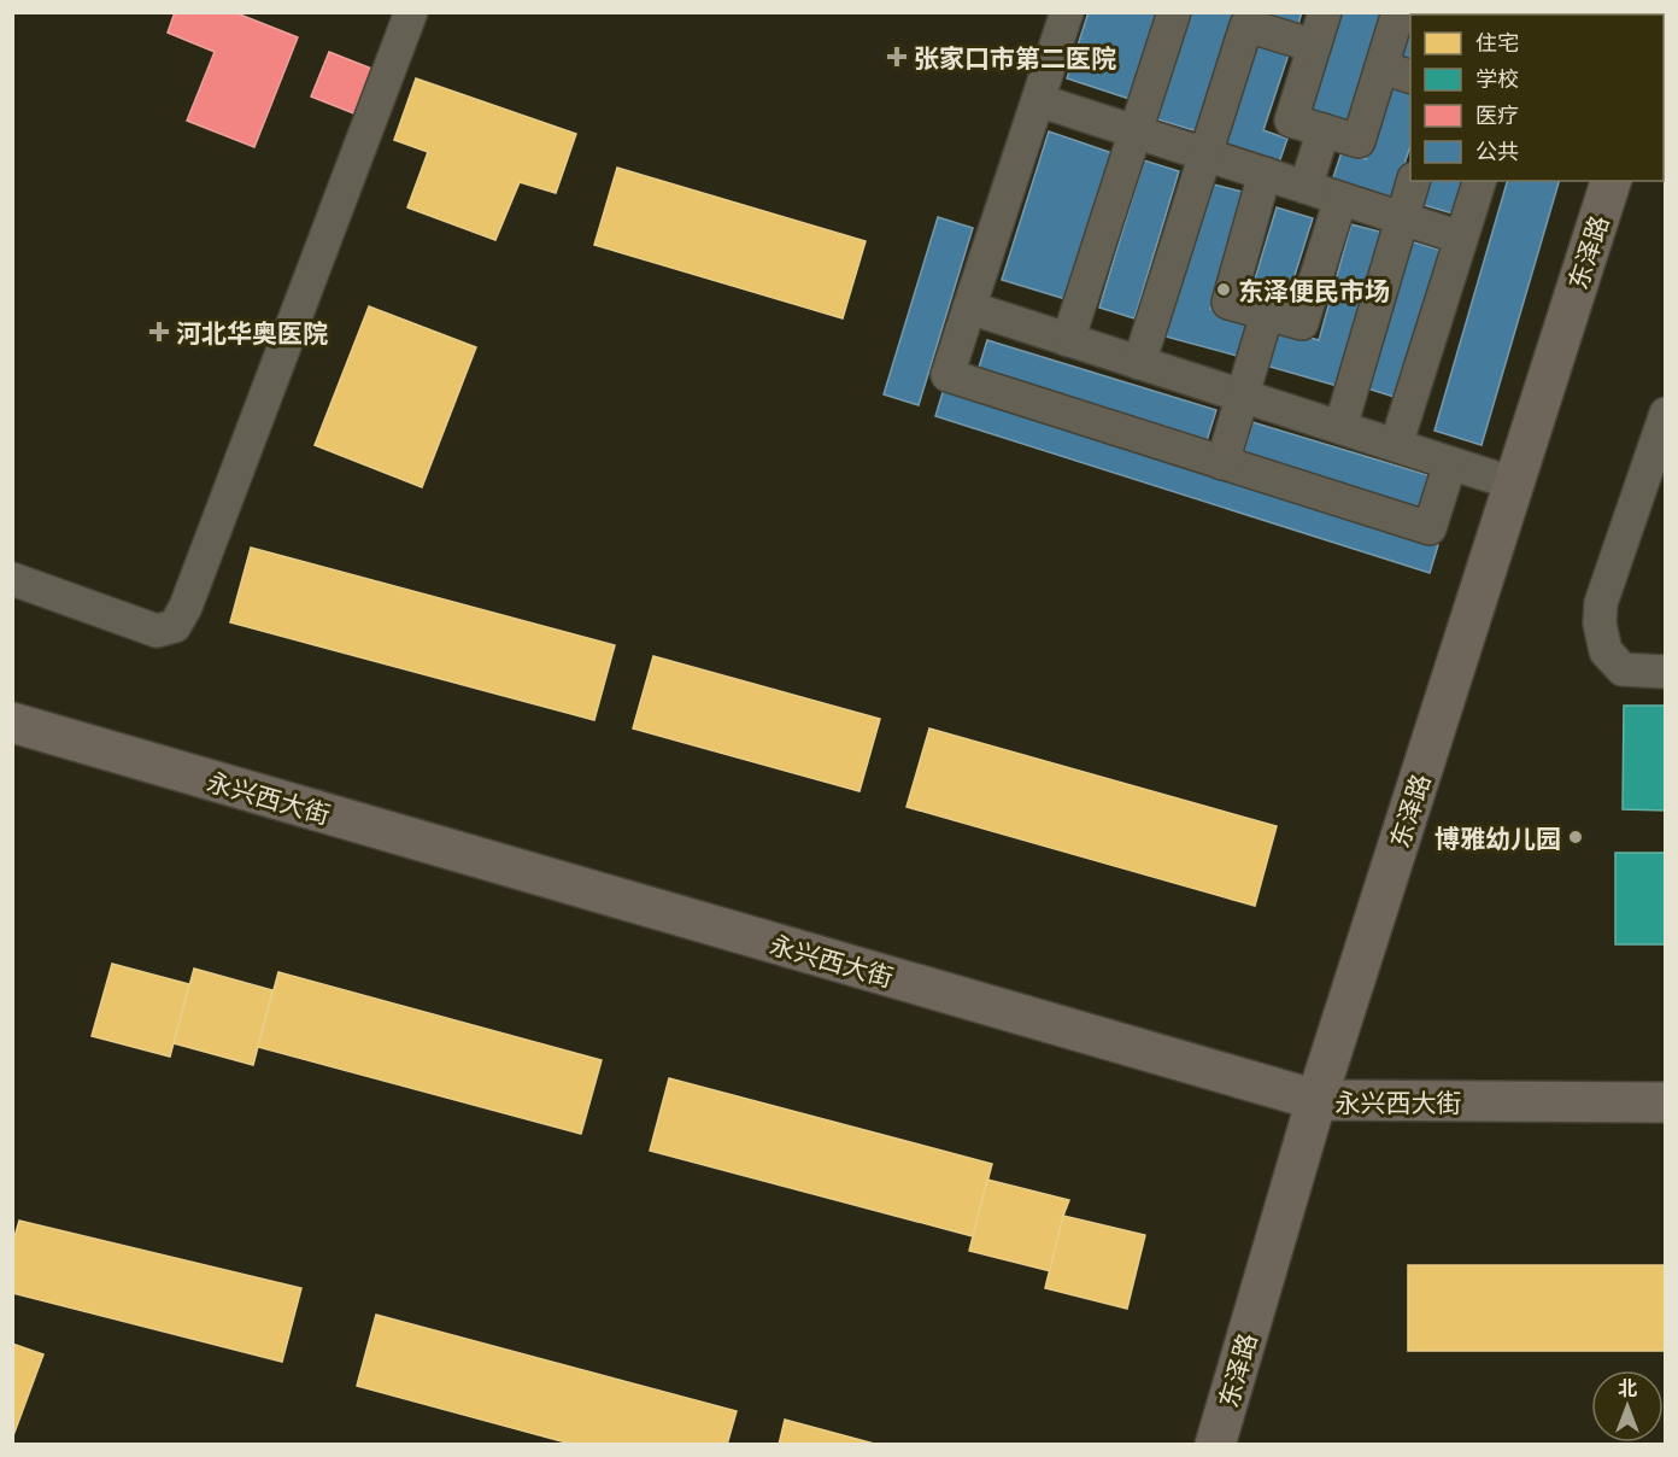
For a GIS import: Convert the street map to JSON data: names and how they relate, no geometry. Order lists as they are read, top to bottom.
{
  "streets": {
    "main road": ["东泽路", "永兴西大街"]
  },
  "crossings": [
    ["东泽路", "永兴西大街"]
  ],
  "places": {
    "health": ["张家口市第二医院", "河北华奥医院"],
    "other": ["东泽便民市场", "博雅幼儿园"]
  },
  "legend": [
    "住宅",
    "学校",
    "医疗",
    "公共"
  ],
  "north": "top"
}
